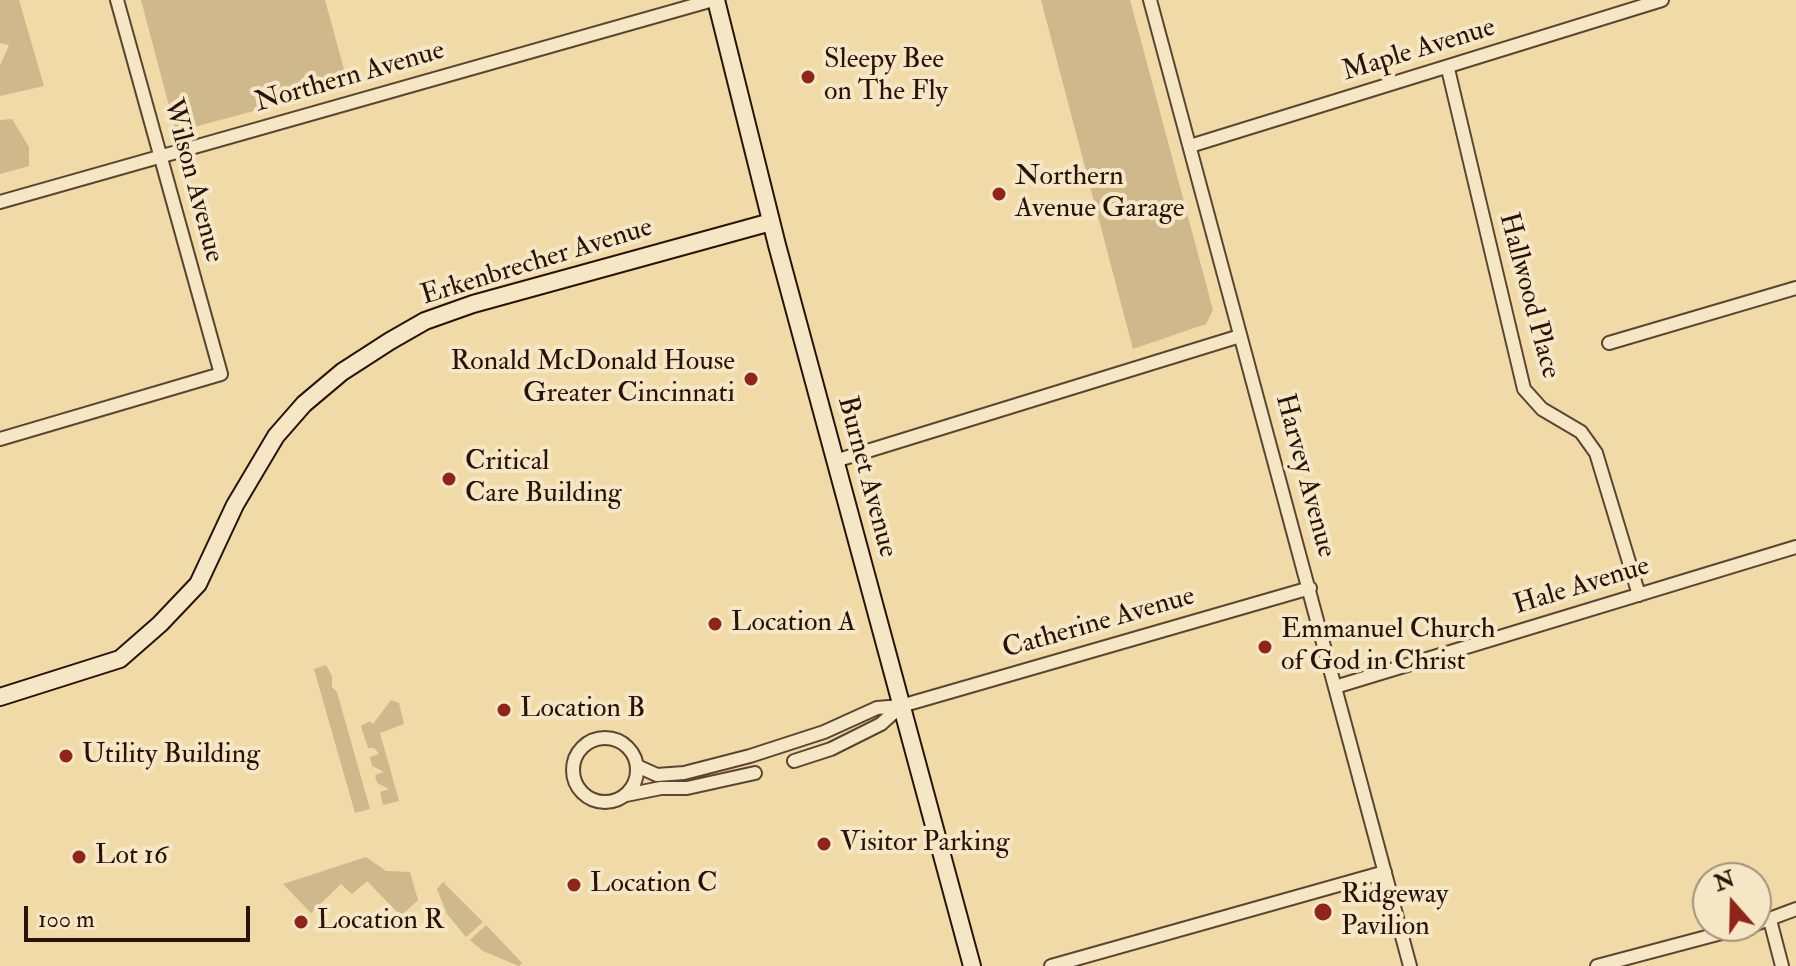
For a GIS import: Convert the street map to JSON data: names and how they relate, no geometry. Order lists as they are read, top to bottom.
{
  "streets": {
    "street": [
      "Maple Avenue",
      "Northern Avenue",
      "Wilson Avenue",
      "Erkenbrecher Avenue",
      "Hallwood Place",
      "Harvey Avenue",
      "Burnet Avenue",
      "Hale Avenue",
      "Catherine Avenue"
    ]
  },
  "crossings": [
    ["Maple Avenue", "Hallwood Place"],
    ["Maple Avenue", "Harvey Avenue"],
    ["Northern Avenue", "Wilson Avenue"],
    ["Northern Avenue", "Burnet Avenue"],
    ["Erkenbrecher Avenue", "Burnet Avenue"],
    ["Hallwood Place", "Hale Avenue"],
    ["Harvey Avenue", "Hale Avenue"],
    ["Harvey Avenue", "Catherine Avenue"],
    ["Burnet Avenue", "Catherine Avenue"]
  ],
  "places": [
    "Sleepy Bee on The Fly",
    "Northern Avenue Garage",
    "Ronald McDonald House Greater Cincinnati",
    "Critical Care Building",
    "Location A",
    "Emmanuel Church of God in Christ",
    "Location B",
    "Utility Building",
    "Visitor Parking",
    "Lot 16",
    "Location C",
    "Ridgeway Pavilion",
    "Location R"
  ],
  "scale_bar": "100 m",
  "north": "top"
}
